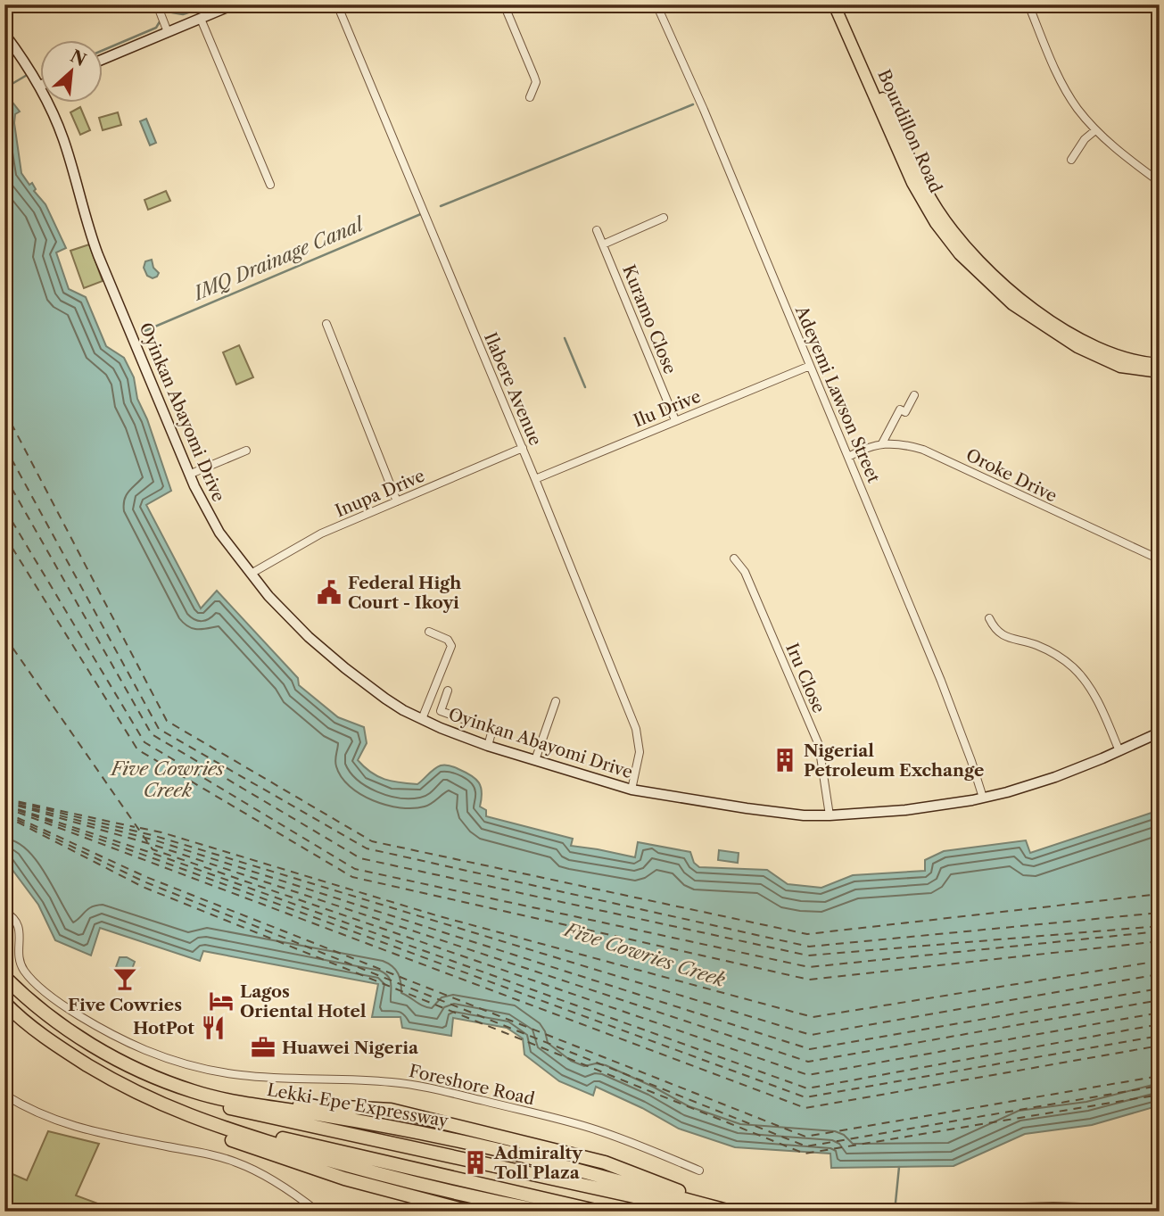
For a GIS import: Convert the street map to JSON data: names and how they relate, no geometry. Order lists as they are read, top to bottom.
{
  "streets": {
    "highway": ["Lekki-Epe Expressway"],
    "main road": ["Bourdillon Road"],
    "street": [
      "Kuramo Close",
      "Ilabere Avenue",
      "Adeyemi Lawson Street",
      "Ilu Drive",
      "Oyinkan Abayomi Drive",
      "Oroke Drive",
      "Inupa Drive",
      "Iru Close",
      "Foreshore Road"
    ]
  },
  "crossings": [
    ["Kuramo Close", "Ilu Drive"],
    ["Ilabere Avenue", "Ilu Drive"],
    ["Ilabere Avenue", "Oyinkan Abayomi Drive"],
    ["Ilabere Avenue", "Inupa Drive"],
    ["Adeyemi Lawson Street", "Ilu Drive"],
    ["Adeyemi Lawson Street", "Oyinkan Abayomi Drive"],
    ["Adeyemi Lawson Street", "Oroke Drive"],
    ["Oyinkan Abayomi Drive", "Inupa Drive"],
    ["Oyinkan Abayomi Drive", "Iru Close"]
  ],
  "water": ["IMQ Drainage Canal", "Five Cowries Creek"],
  "places": {
    "public building": ["Federal High Court - Ikoyi"],
    "building": ["Nigerial Petroleum Exchange", "Admiralty Toll Plaza"],
    "bar": ["Five Cowries"],
    "hotel": ["Lagos Oriental Hotel"],
    "restaurant": ["HotPot"],
    "office": ["Huawei Nigeria"]
  },
  "north": "top right"
}
